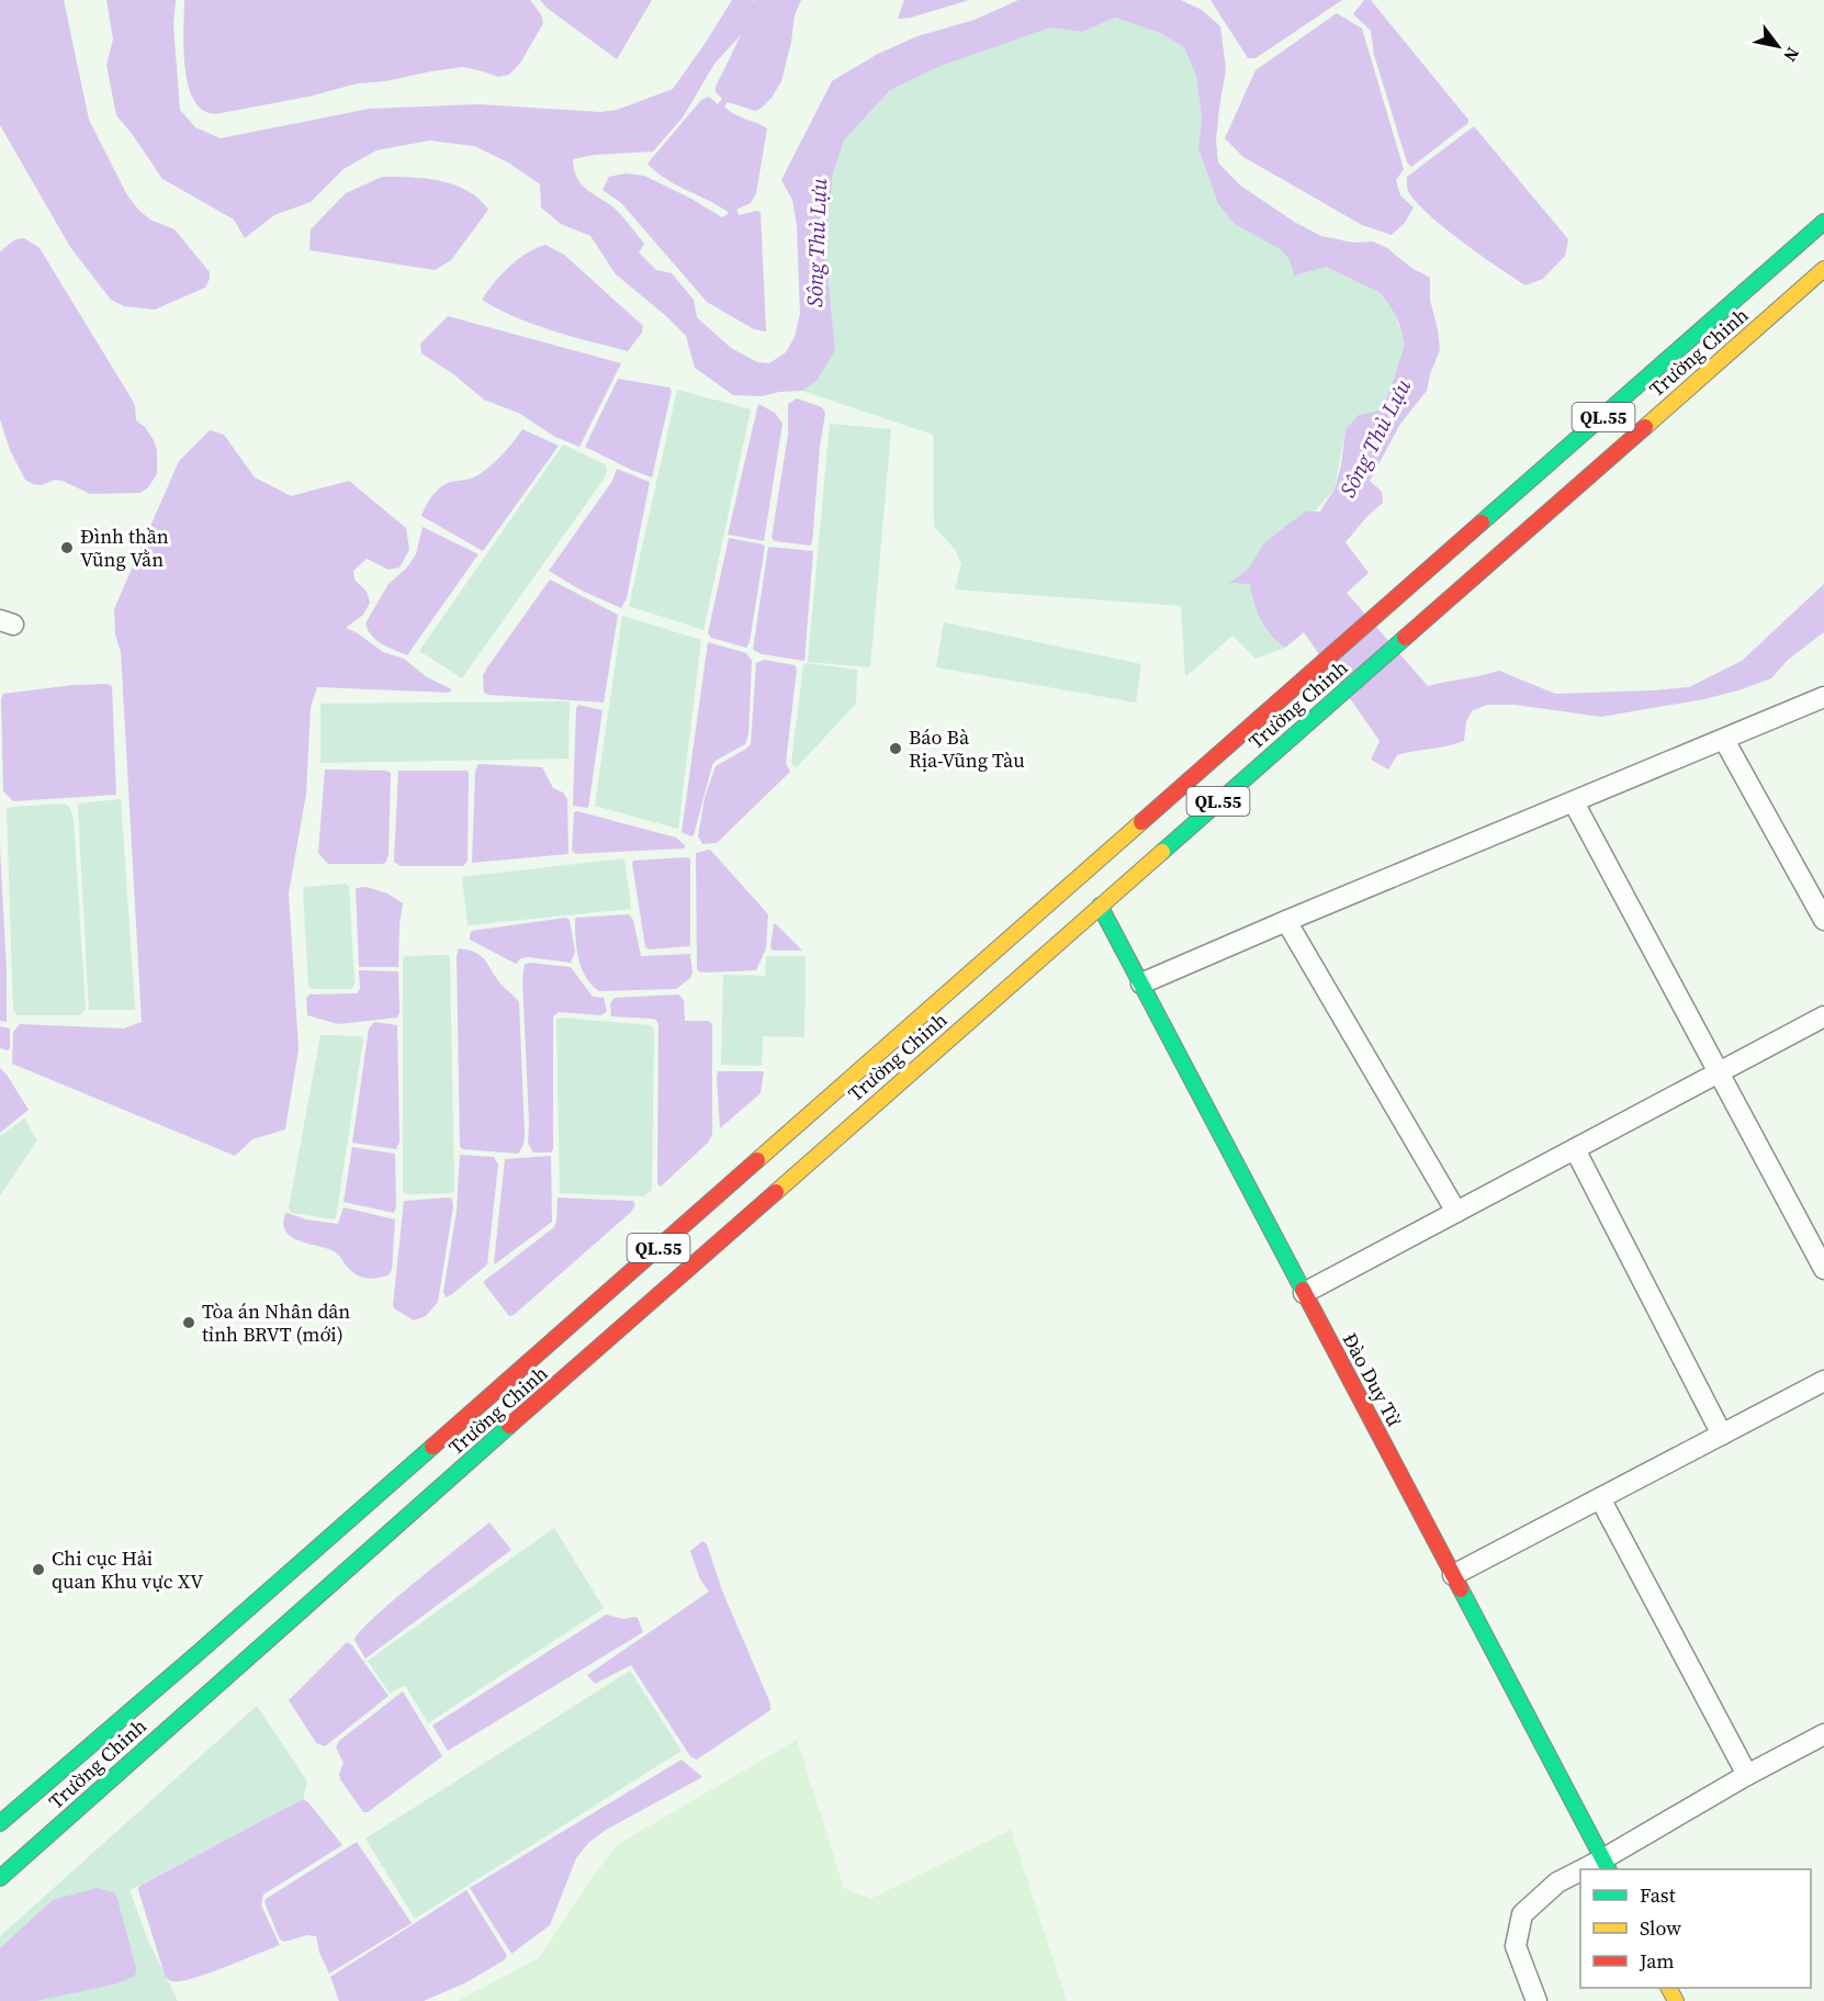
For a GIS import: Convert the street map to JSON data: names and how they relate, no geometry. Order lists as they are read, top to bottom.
{
  "streets": {
    "main road": ["Trường Chinh", "QL.55", "Đào Duy Từ"]
  },
  "crossings": [
    ["Trường Chinh", "Đào Duy Từ"]
  ],
  "water": ["Sông Thủ Lựu"],
  "places": [
    "Đình thần Vũng Vằn",
    "Báo Bà Rịa-Vũng Tàu",
    "Tòa án Nhân dân tỉnh BRVT (mới)",
    "Chi cục Hải quan Khu vực XV"
  ],
  "legend": ["Fast", "Slow", "Jam"],
  "north": "bottom right"
}
